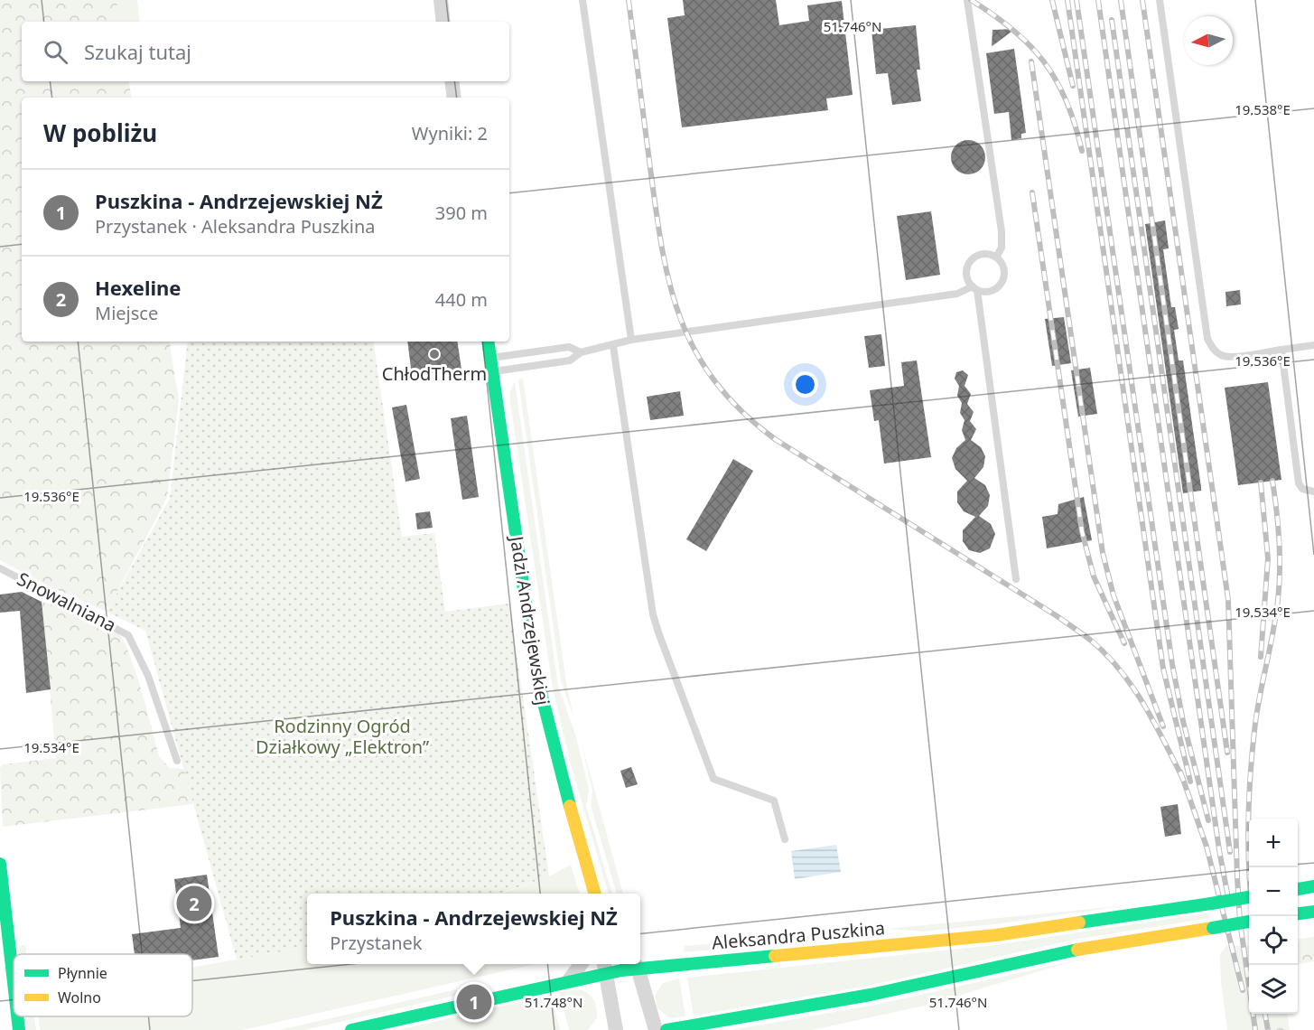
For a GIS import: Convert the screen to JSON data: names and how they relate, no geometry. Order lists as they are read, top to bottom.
{
  "streets": {
    "main road": ["Jadzi Andrzejewskiej", "Aleksandra Puszkina"],
    "lane": ["Snowalniana"]
  },
  "parks": ["Rodzinny Ogród Działkowy „Elektron”"],
  "places": ["ChłodTherm"],
  "legend": ["Płynnie", "Wolno"],
  "north": "left",
  "page": {
    "search": "Szukaj tutaj",
    "heading": ["W pobliżu", "Wyniki: 2"],
    "list": [
      {
        "mark": "1",
        "name": "Puszkina - Andrzejewskiej NŻ",
        "note": "Przystanek · Aleksandra Puszkina",
        "value": "390 m"
      },
      {
        "mark": "2",
        "name": "Hexeline",
        "note": "Miejsce",
        "value": "440 m"
      }
    ],
    "map_buttons": ["+", "−"],
    "pins": ["2", "1"],
    "popup": ["Puszkina - Andrzejewskiej NŻ", "Przystanek"]
  },
  "coordinates": [
    "51.746°N",
    "19.538°E",
    "19.536°E",
    "19.534°E",
    "51.748°N"
  ]
}
